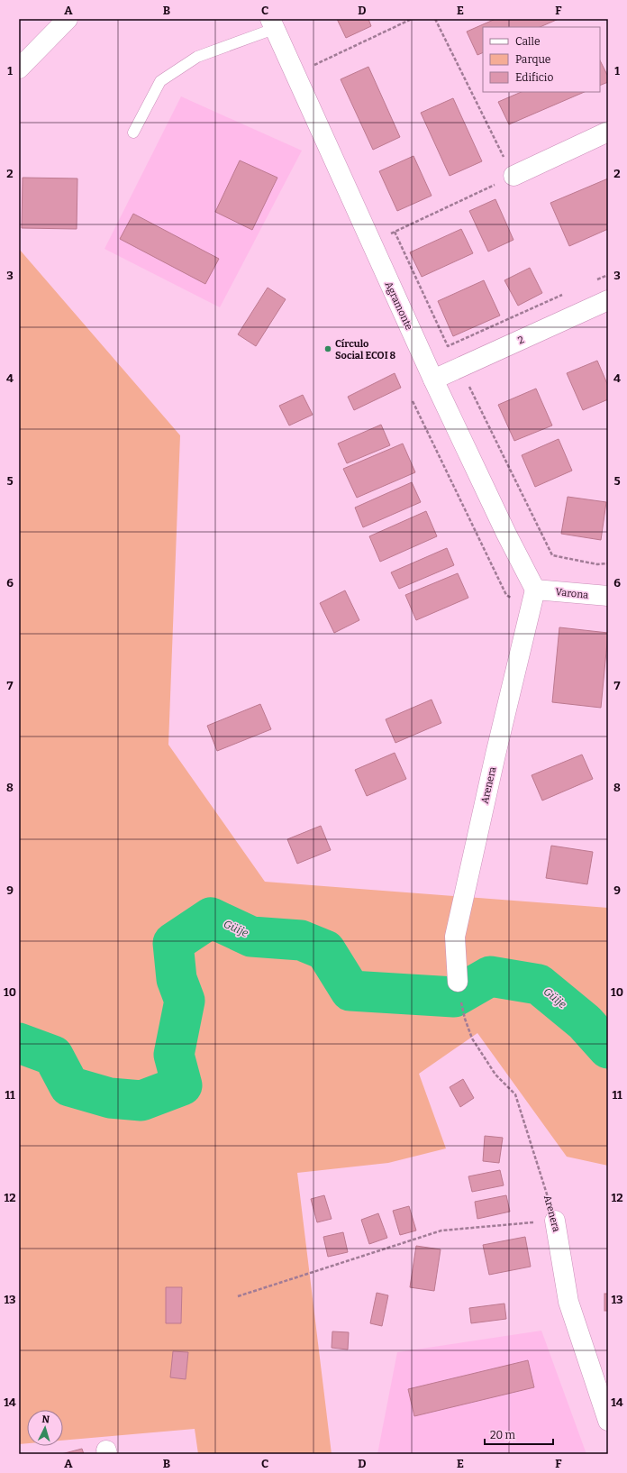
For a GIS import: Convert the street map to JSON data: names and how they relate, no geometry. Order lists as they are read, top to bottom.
{
  "streets": {
    "street": [
      "Agramonte",
      "2",
      "Varona",
      "Arenera"
    ]
  },
  "crossings": [
    ["Agramonte", "2"],
    ["Agramonte", "Varona"],
    ["Agramonte", "Arenera"],
    ["Varona", "Arenera"]
  ],
  "water": ["Güije"],
  "places": ["Círculo Social ECOI 8"],
  "legend": ["Calle", "Parque", "Edificio"],
  "scale_bar": "20 m",
  "north": "top",
  "grid": {
    "columns": [
      "A",
      "B",
      "C",
      "D",
      "E",
      "F"
    ],
    "rows": [
      "1",
      "2",
      "3",
      "4",
      "5",
      "6",
      "7",
      "8",
      "9",
      "10",
      "11",
      "12",
      "13",
      "14"
    ]
  }
}
